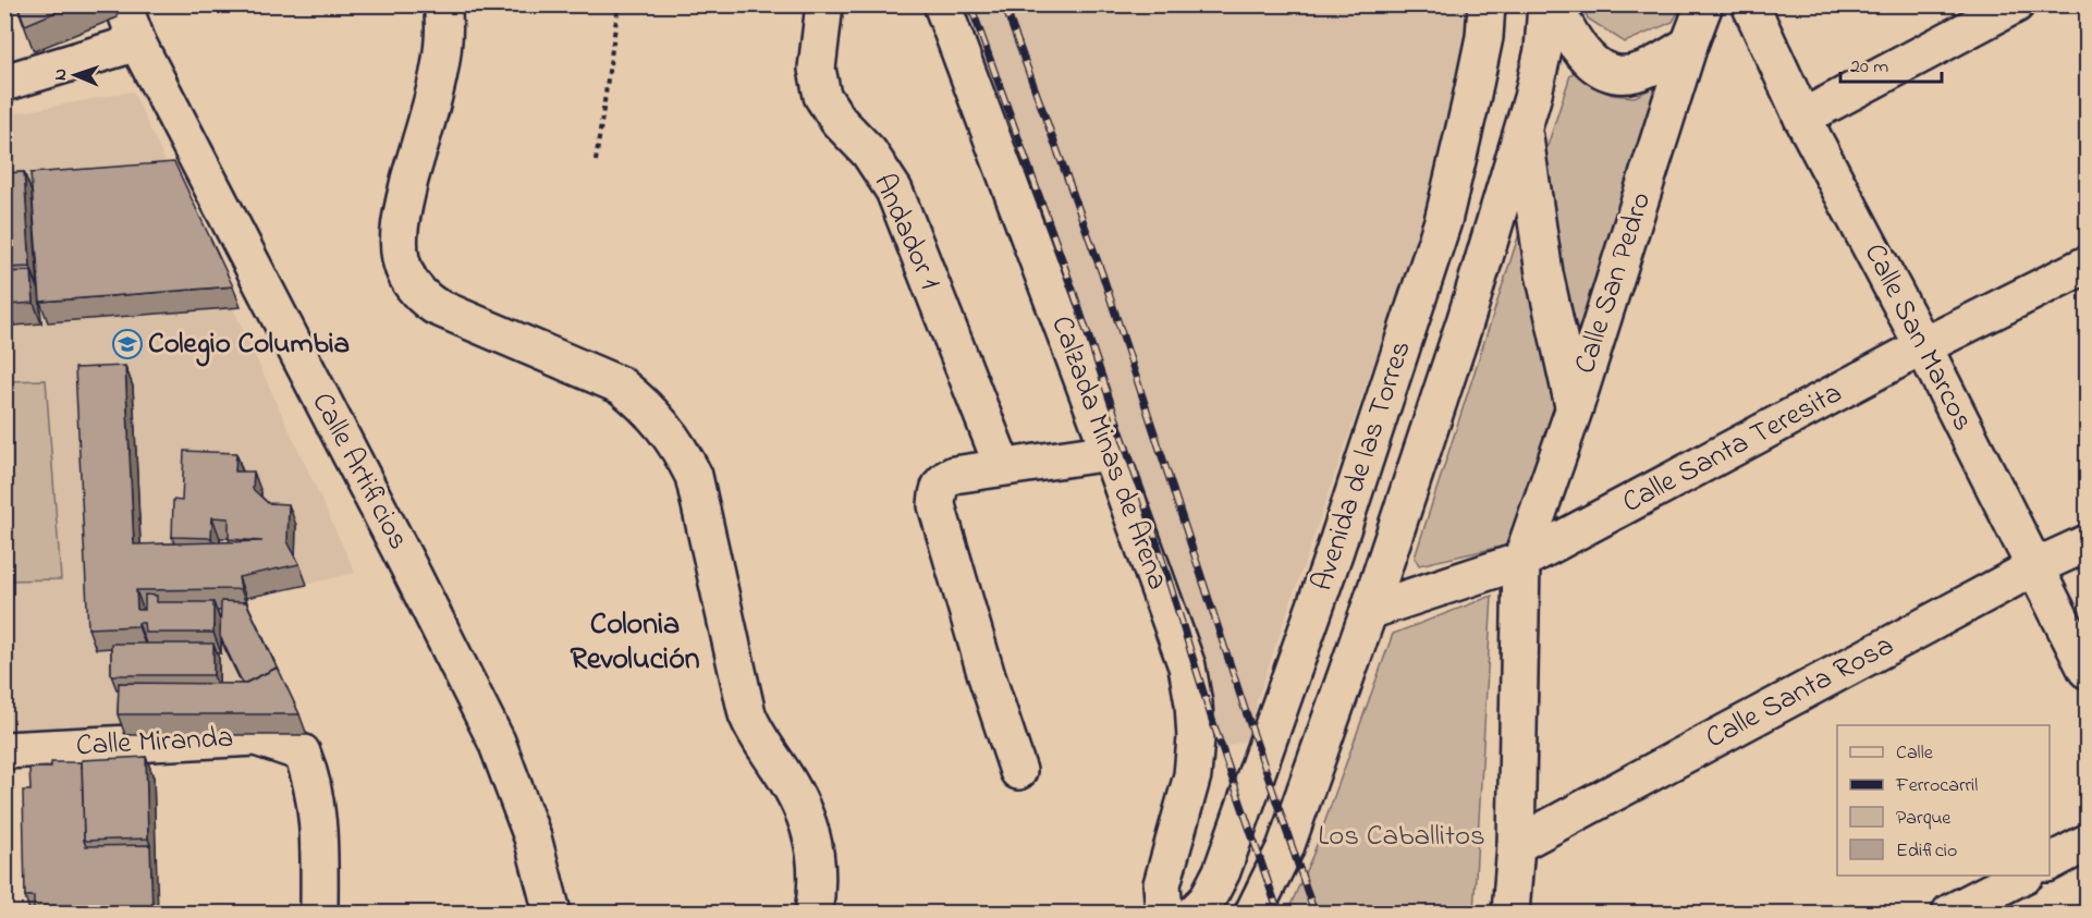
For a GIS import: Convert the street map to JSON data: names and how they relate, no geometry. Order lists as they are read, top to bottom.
{
  "streets": {
    "street": [
      "Andador 1",
      "Calle San Pedro",
      "Calle San Marcos",
      "Calle Santa Teresita",
      "Calzada Minas de Arena",
      "Avenida de las Torres",
      "Calle Artificios",
      "Calle Santa Rosa",
      "Calle Miranda"
    ]
  },
  "crossings": [
    ["Calle San Pedro", "Calle Santa Teresita"],
    ["Calle San Pedro", "Calle Santa Rosa"],
    ["Calle San Marcos", "Calle Santa Teresita"],
    ["Calle San Marcos", "Calle Santa Rosa"],
    ["Calle Santa Teresita", "Avenida de las Torres"]
  ],
  "districts": ["Colonia Revolución"],
  "parks": ["Los Caballitos"],
  "places": {
    "school or university": ["Colegio Columbia"]
  },
  "legend": [
    "Calle",
    "Ferrocarril",
    "Parque",
    "Edificio"
  ],
  "scale_bar": "20 m",
  "north": "left"
}
